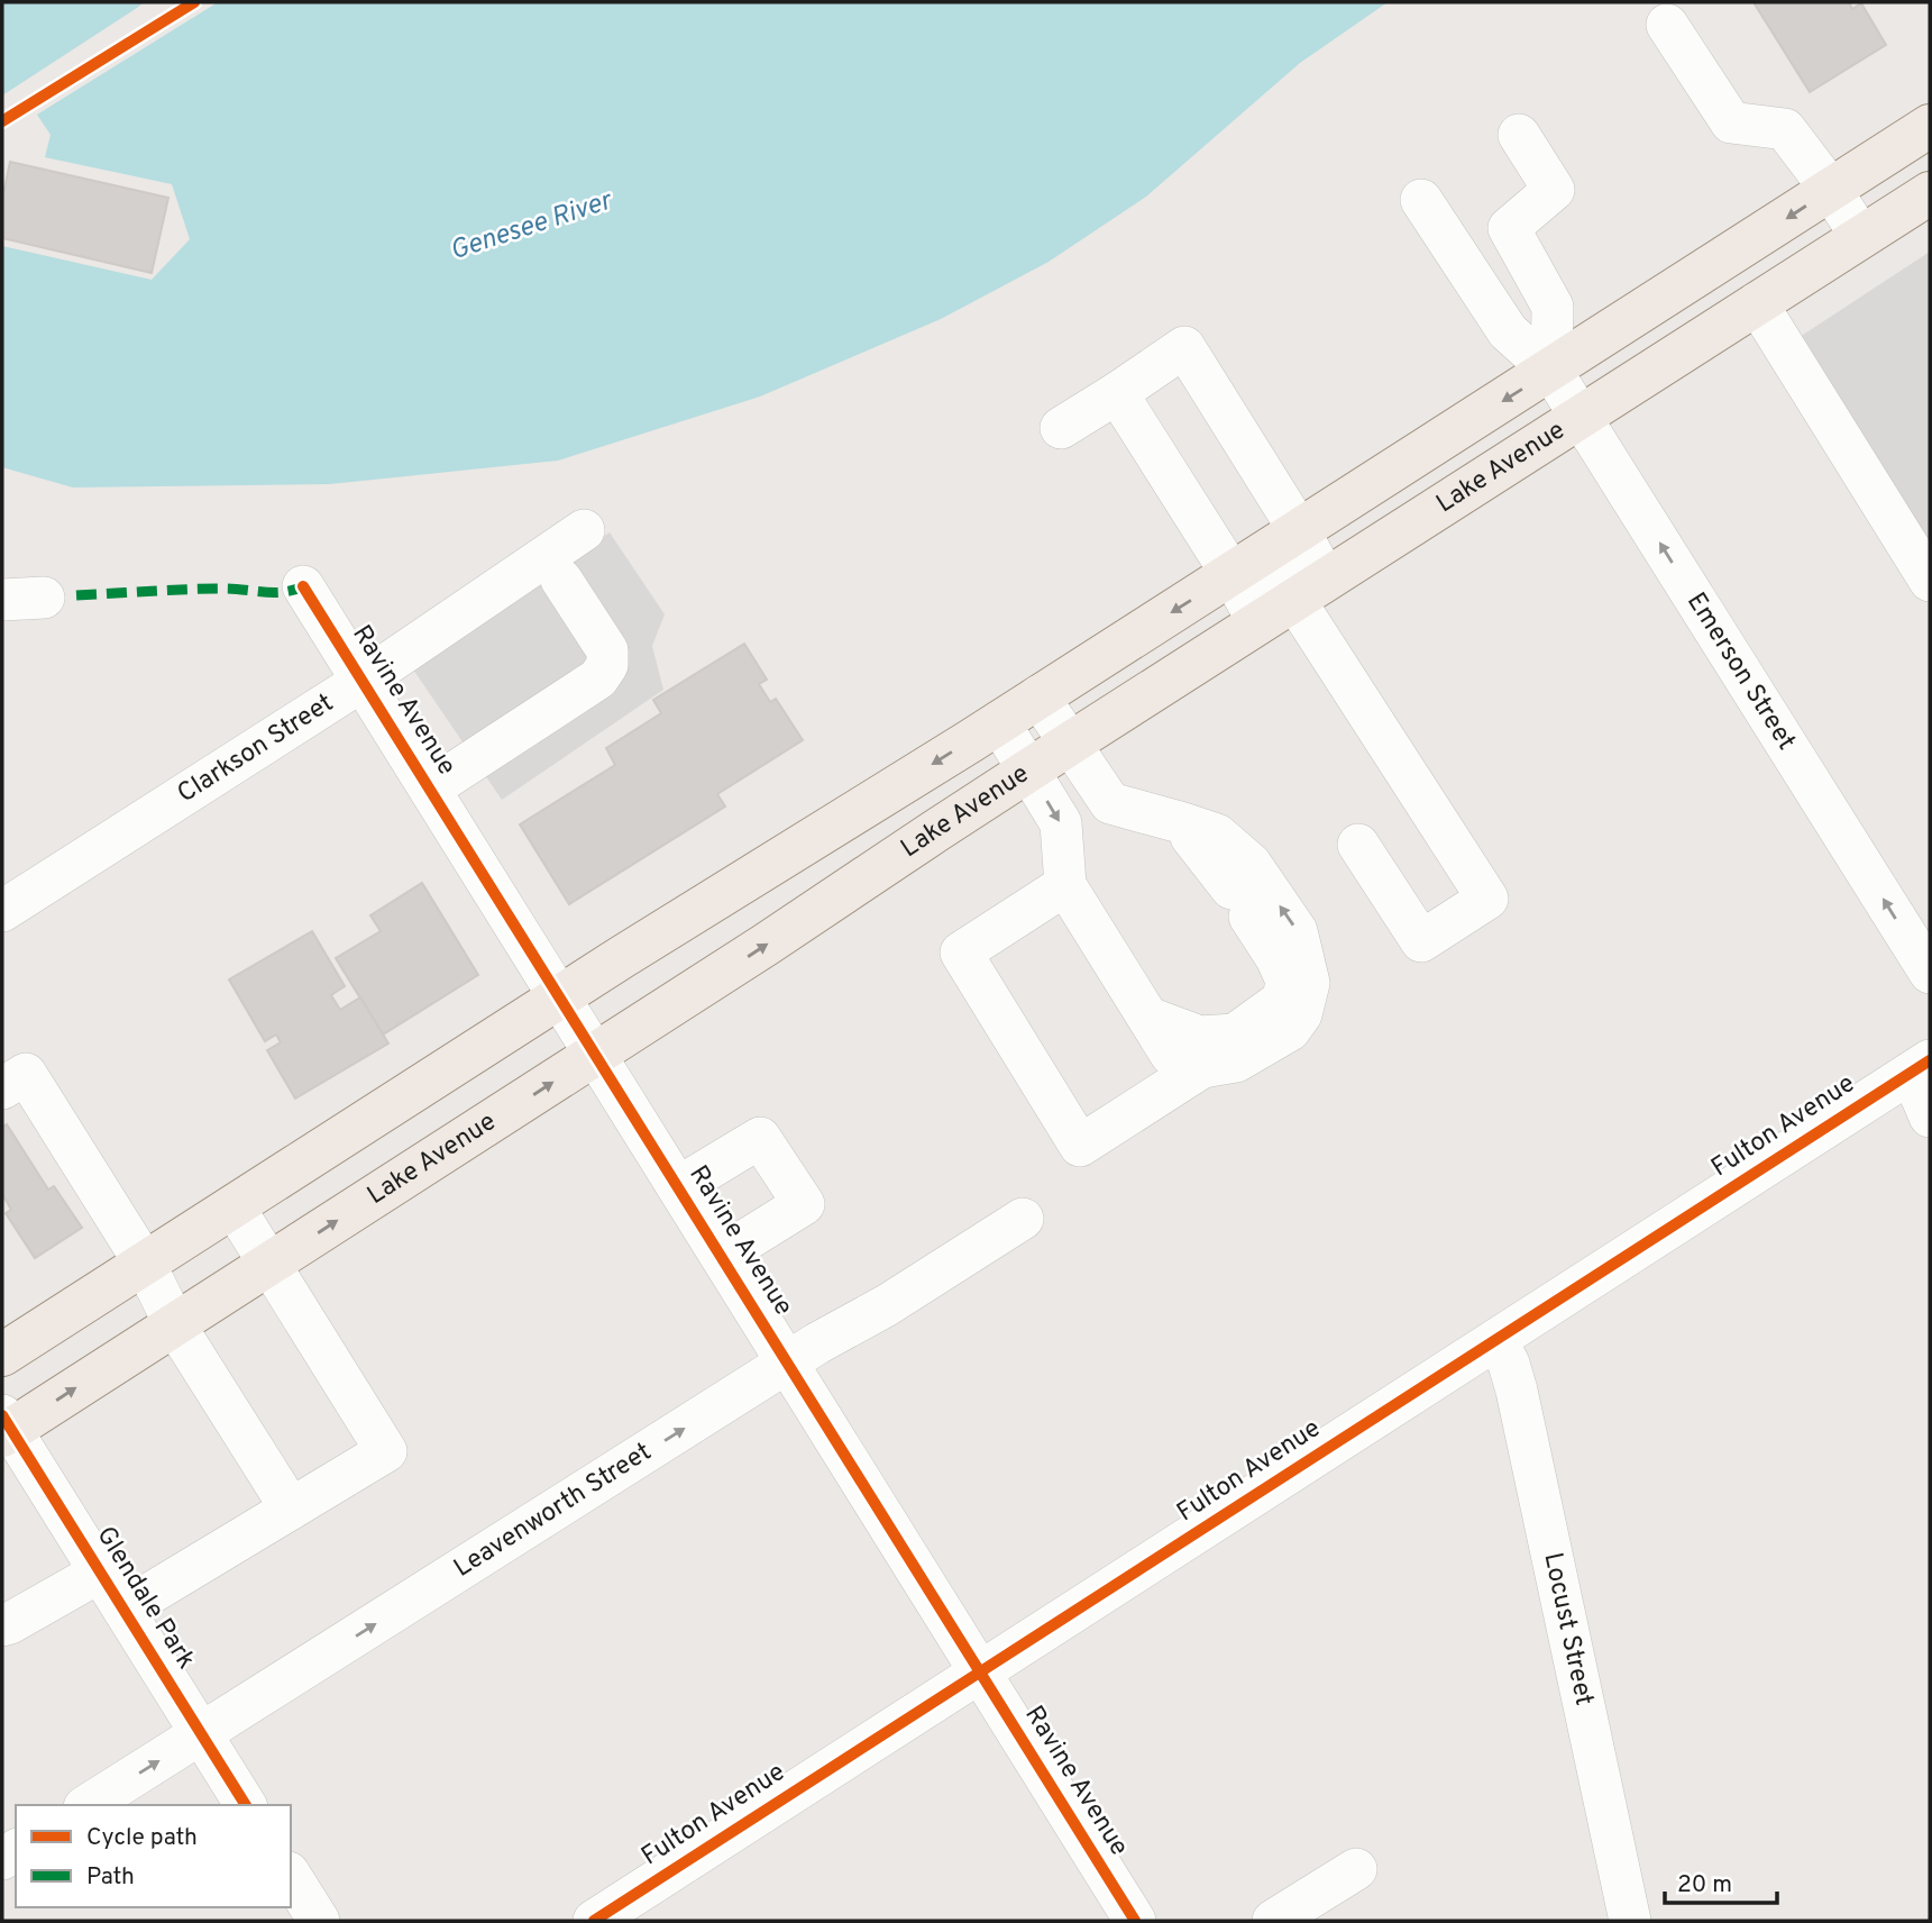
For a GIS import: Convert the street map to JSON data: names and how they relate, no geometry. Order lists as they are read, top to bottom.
{
  "streets": {
    "main road": ["Lake Avenue"],
    "street": [
      "Emerson Street",
      "Ravine Avenue",
      "Clarkson Street",
      "Fulton Avenue",
      "Leavenworth Street",
      "Glendale Park",
      "Locust Street"
    ]
  },
  "crossings": [
    ["Lake Avenue", "Emerson Street"],
    ["Lake Avenue", "Ravine Avenue"],
    ["Lake Avenue", "Glendale Park"],
    ["Ravine Avenue", "Clarkson Street"],
    ["Ravine Avenue", "Fulton Avenue"],
    ["Ravine Avenue", "Leavenworth Street"],
    ["Fulton Avenue", "Locust Street"],
    ["Leavenworth Street", "Glendale Park"]
  ],
  "water": ["Genesee River"],
  "legend": ["Cycle path", "Path"],
  "scale_bar": "20 m"
}
